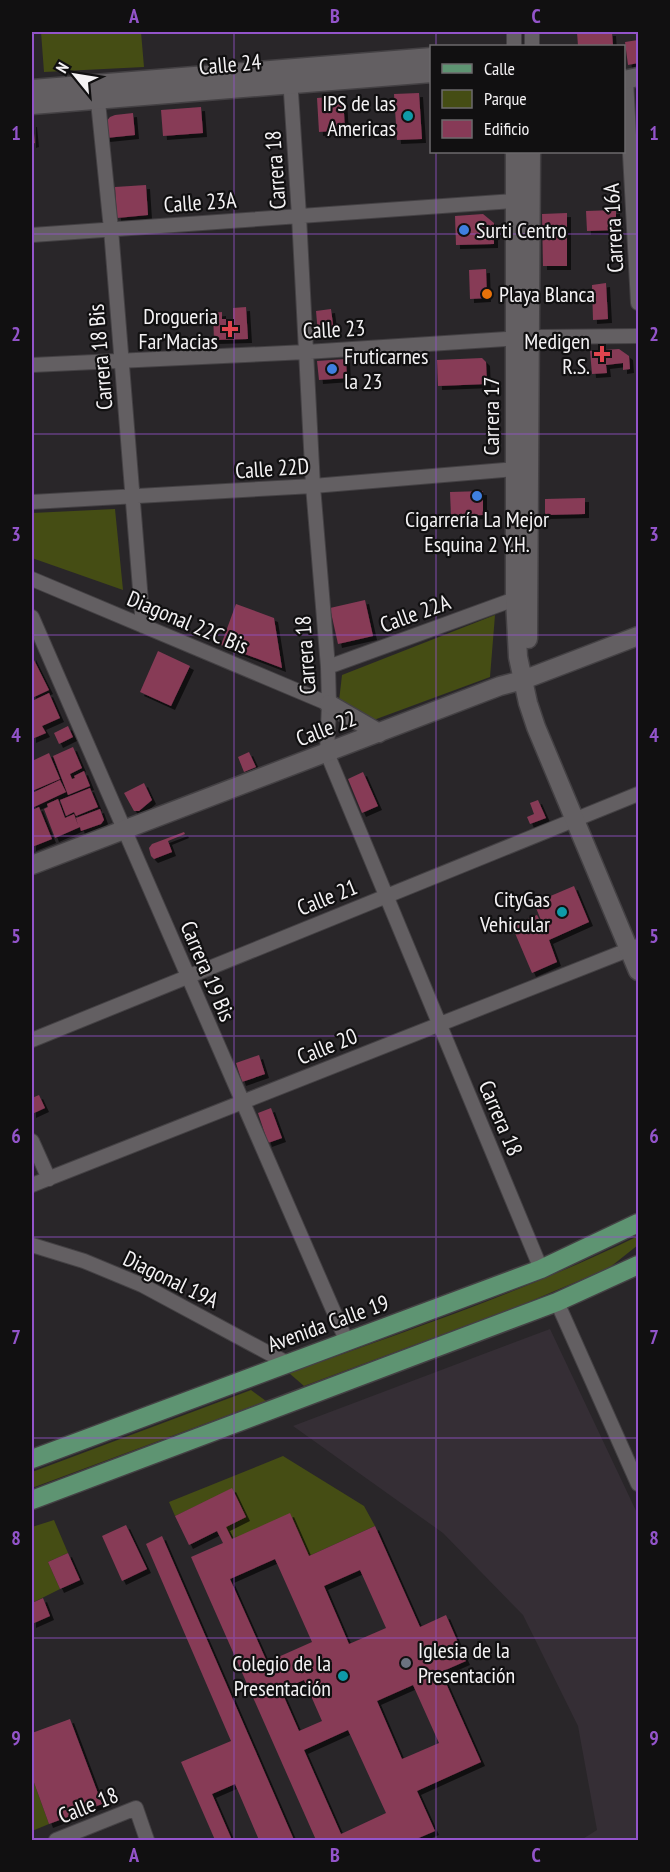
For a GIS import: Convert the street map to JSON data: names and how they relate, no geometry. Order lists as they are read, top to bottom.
{
  "streets": {
    "main road": ["Avenida Calle 19"],
    "street": [
      "Calle 24",
      "Carrera 18",
      "Calle 23A",
      "Carrera 16A",
      "Calle 23",
      "Carrera 18 Bis",
      "Carrera 17",
      "Calle 22D",
      "Calle 22A",
      "Diagonal 22C Bis",
      "Calle 22",
      "Calle 21",
      "Carrera 19 Bis",
      "Calle 20",
      "Diagonal 19A",
      "Calle 18"
    ]
  },
  "crossings": [
    ["Calle 24", "Carrera 18"],
    ["Calle 24", "Carrera 18 Bis"],
    ["Carrera 18", "Calle 23A"],
    ["Carrera 18", "Calle 23"],
    ["Carrera 18", "Calle 22D"],
    ["Carrera 18", "Calle 22A"],
    ["Carrera 18", "Diagonal 22C Bis"],
    ["Carrera 18", "Calle 22"],
    ["Carrera 18", "Calle 21"],
    ["Carrera 18", "Calle 20"],
    ["Carrera 18", "Avenida Calle 19"],
    ["Calle 23A", "Carrera 18 Bis"],
    ["Calle 23A", "Carrera 17"],
    ["Calle 23", "Carrera 18 Bis"],
    ["Calle 23", "Carrera 17"],
    ["Carrera 18 Bis", "Calle 22D"],
    ["Carrera 18 Bis", "Diagonal 22C Bis"],
    ["Carrera 17", "Calle 22D"],
    ["Carrera 17", "Calle 22A"],
    ["Carrera 17", "Calle 22"],
    ["Carrera 17", "Calle 21"],
    ["Carrera 17", "Calle 20"],
    ["Calle 22", "Carrera 19 Bis"],
    ["Calle 21", "Carrera 19 Bis"],
    ["Carrera 19 Bis", "Calle 20"],
    ["Carrera 19 Bis", "Avenida Calle 19"],
    ["Diagonal 19A", "Avenida Calle 19"]
  ],
  "places": {
    "other": [
      "IPS de las Americas",
      "Surti Centro",
      "Playa Blanca",
      "Fruticarnes la 23",
      "Cigarrería La Mejor Esquina 2 Y.H.",
      "CityGas Vehicular",
      "Iglesia de la Presentación",
      "Colegio de la Presentación"
    ],
    "health": ["Drogueria Far'Macias", "Medigen R.S."]
  },
  "legend": ["Calle", "Parque", "Edificio"],
  "north": "top left",
  "grid": {
    "columns": ["A", "B", "C"],
    "rows": [
      "1",
      "2",
      "3",
      "4",
      "5",
      "6",
      "7",
      "8",
      "9"
    ]
  }
}
